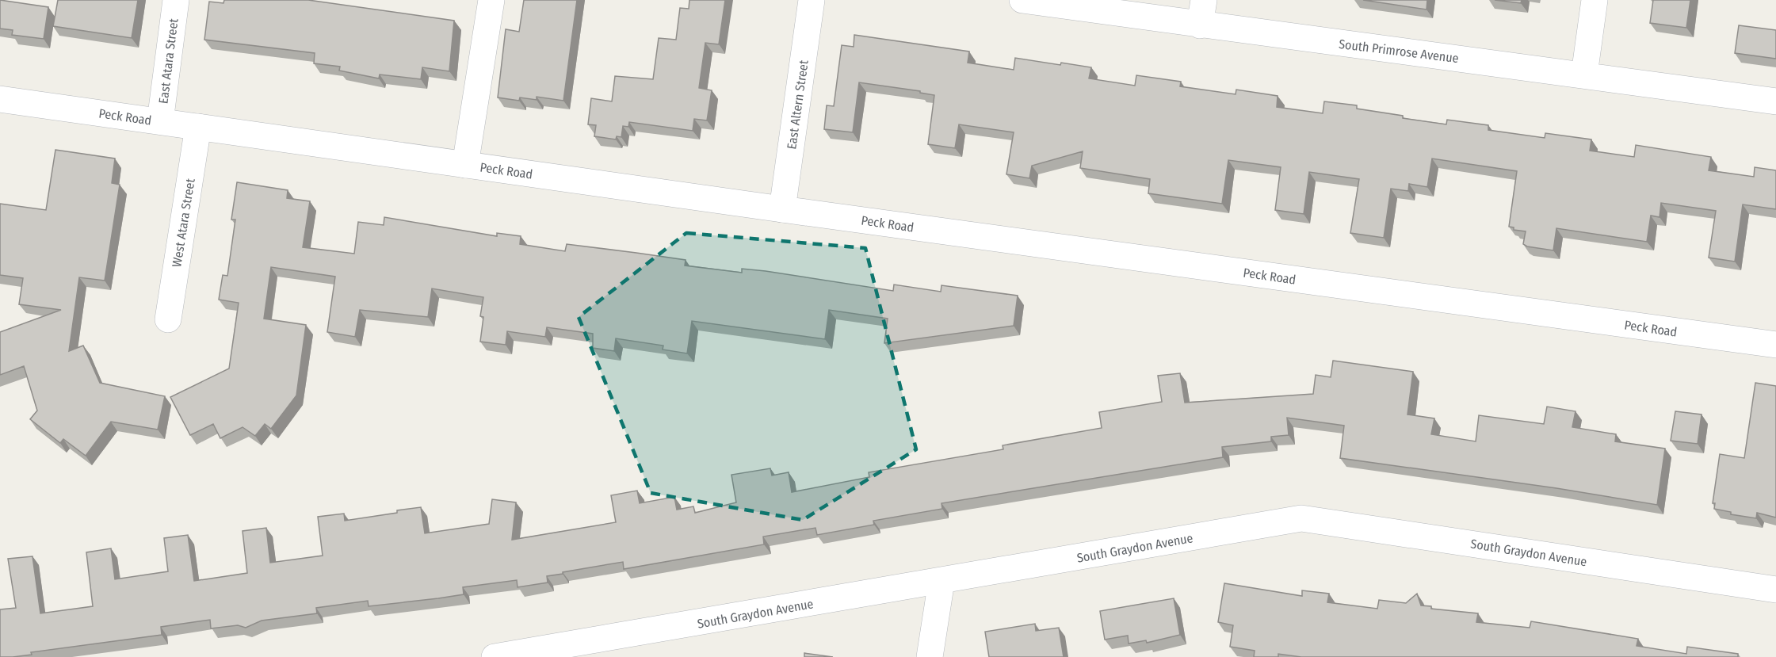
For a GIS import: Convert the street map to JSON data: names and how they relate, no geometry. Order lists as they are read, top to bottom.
{
  "streets": {
    "street": [
      "South Primrose Avenue",
      "East Atara Street",
      "East Altern Street",
      "Peck Road",
      "West Atara Street",
      "South Graydon Avenue"
    ]
  },
  "crossings": [
    ["East Atara Street", "Peck Road"],
    ["East Altern Street", "Peck Road"],
    ["Peck Road", "West Atara Street"]
  ]
}
